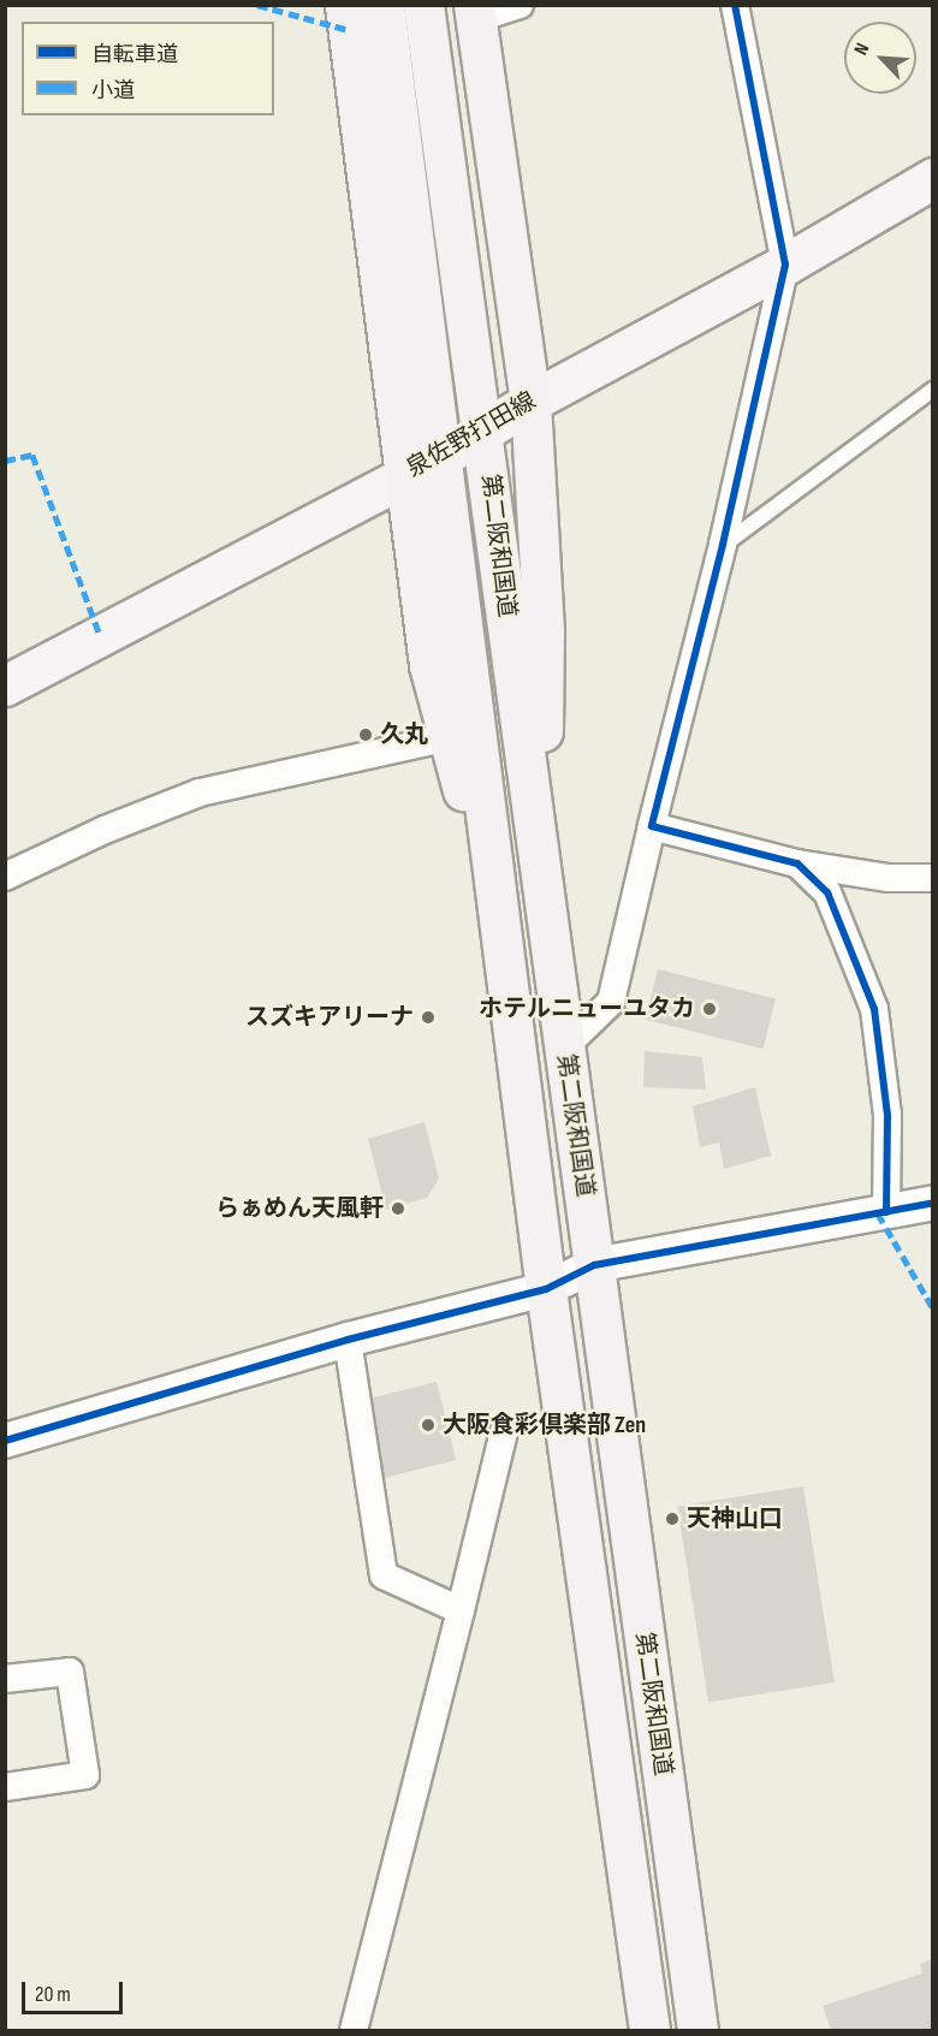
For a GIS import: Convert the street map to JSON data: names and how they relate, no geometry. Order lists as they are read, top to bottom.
{
  "streets": {
    "highway": ["第二阪和国道"],
    "main road": ["泉佐野打田線"]
  },
  "crossings": [
    ["泉佐野打田線", "第二阪和国道"]
  ],
  "places": [
    "久丸",
    "ホテルニューユタカ",
    "スズキアリーナ",
    "らぁめん天風軒",
    "大阪食彩倶楽部 Zen",
    "天神山口"
  ],
  "legend": ["自転車道", "小道"],
  "scale_bar": "20 m",
  "north": "top left"
}
